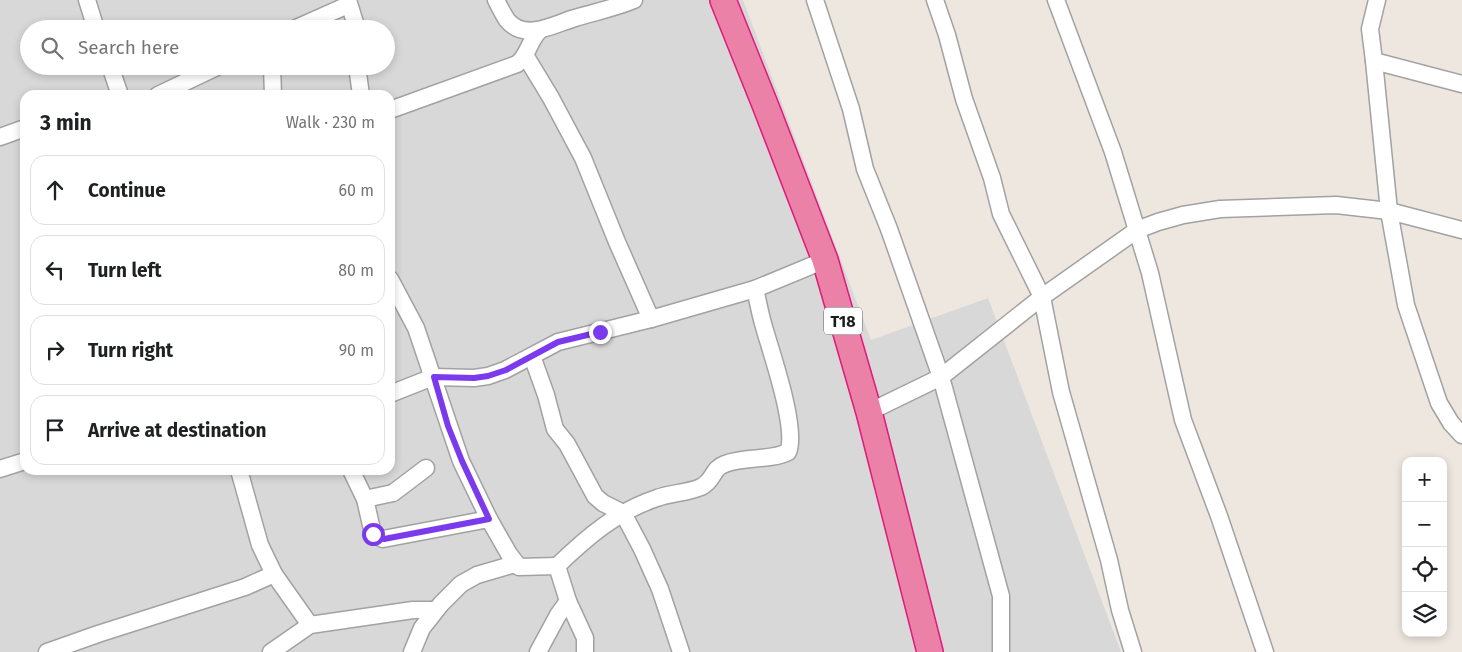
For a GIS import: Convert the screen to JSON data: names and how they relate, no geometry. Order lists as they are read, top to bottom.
{
  "streets": {
    "highway": ["T18"]
  },
  "page": {
    "search": "Search here",
    "heading": ["3 min", "Walk · 230 m"],
    "list": [
      ["Continue", "60 m"],
      ["Turn left", "80 m"],
      ["Turn right", "90 m"],
      "Arrive at destination"
    ],
    "map_buttons": ["+", "−"]
  }
}
